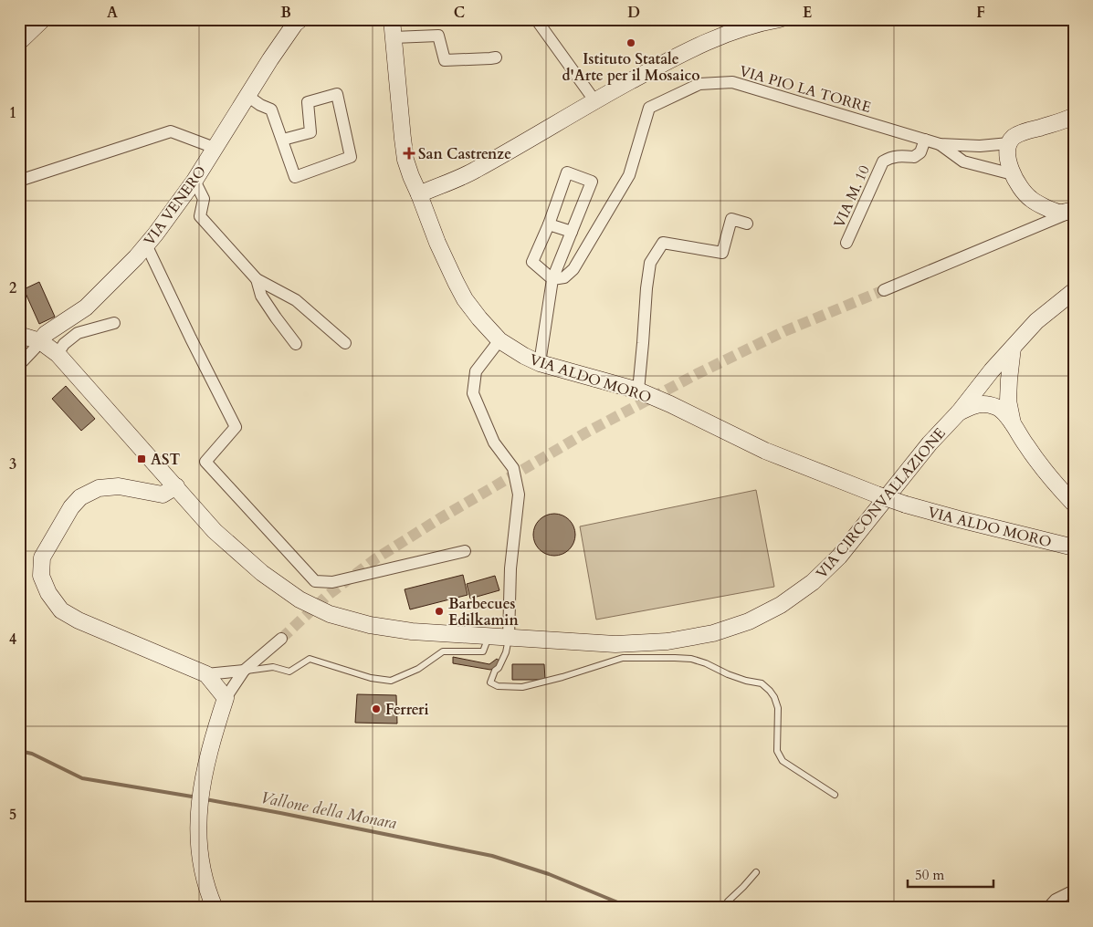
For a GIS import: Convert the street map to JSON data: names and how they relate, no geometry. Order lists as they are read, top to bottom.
{
  "streets": {
    "street": [
      "VIA PIO LA TORRE",
      "VIA M. 10",
      "VIA VENERO",
      "VIA ALDO MORO",
      "VIA CIRCONVALLAZIONE"
    ]
  },
  "crossings": [
    ["VIA PIO LA TORRE", "VIA M. 10"],
    ["VIA VENERO", "VIA CIRCONVALLAZIONE"]
  ],
  "water": ["Vallone della Monara"],
  "places": {
    "other": ["Istituto Statale d'Arte per il Mosaico", "Barbecues Edilkamin", "Ferreri"],
    "health": ["San Castrenze"],
    "transit": ["AST"]
  },
  "scale_bar": "50 m",
  "grid": {
    "columns": [
      "A",
      "B",
      "C",
      "D",
      "E",
      "F"
    ],
    "rows": [
      "1",
      "2",
      "3",
      "4",
      "5"
    ]
  }
}
